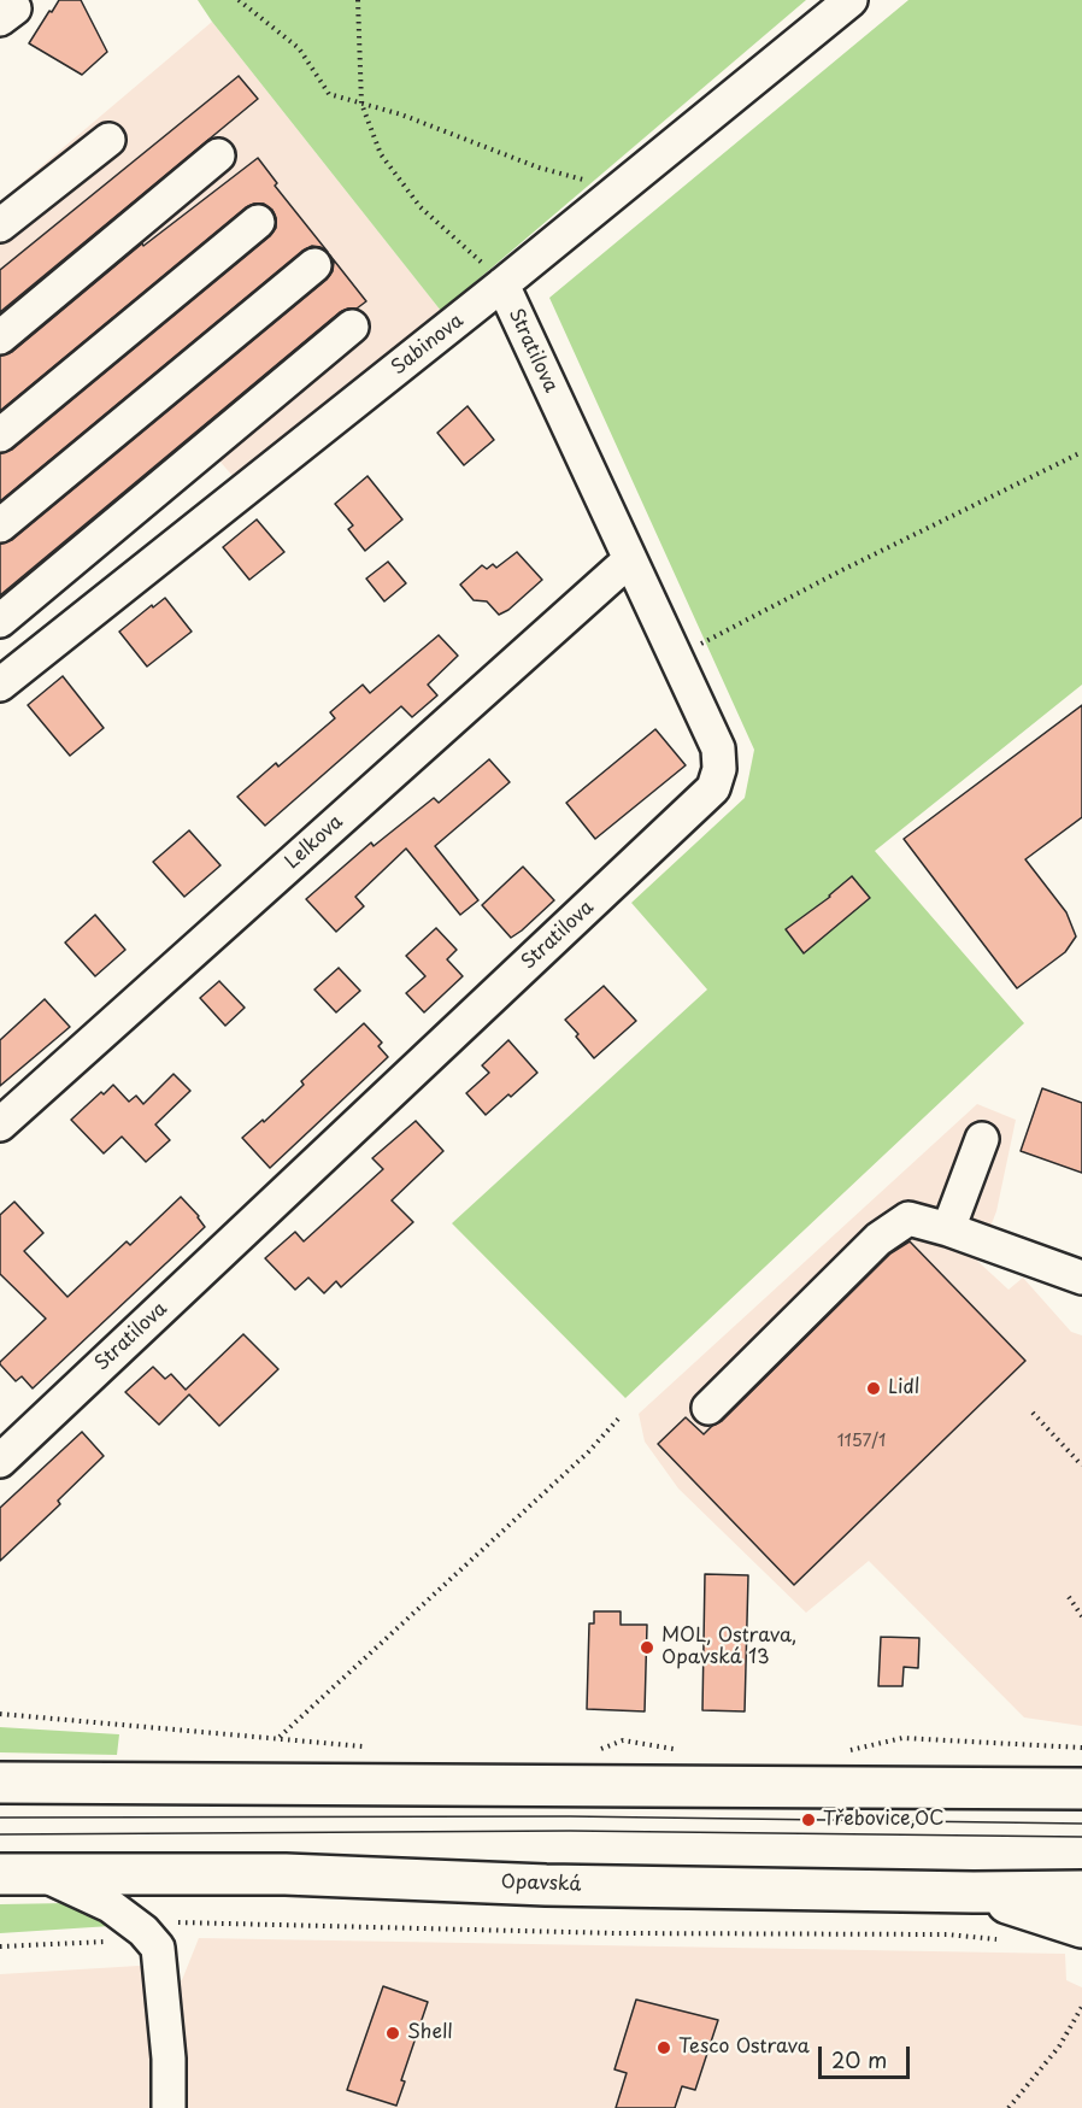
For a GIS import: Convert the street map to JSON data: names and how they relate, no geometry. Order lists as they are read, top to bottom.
{
  "streets": {
    "main road": ["Opavská"],
    "street": ["Sabinova", "Stratilova", "Lelkova"]
  },
  "crossings": [
    ["Sabinova", "Stratilova"],
    ["Stratilova", "Lelkova"]
  ],
  "places": [
    "Lidl",
    "MOL, Ostrava, Opavská 13",
    "Třebovice,OC",
    "Shell",
    "Tesco Ostrava"
  ],
  "house_numbers": ["1157/1"],
  "scale_bar": "20 m"
}
